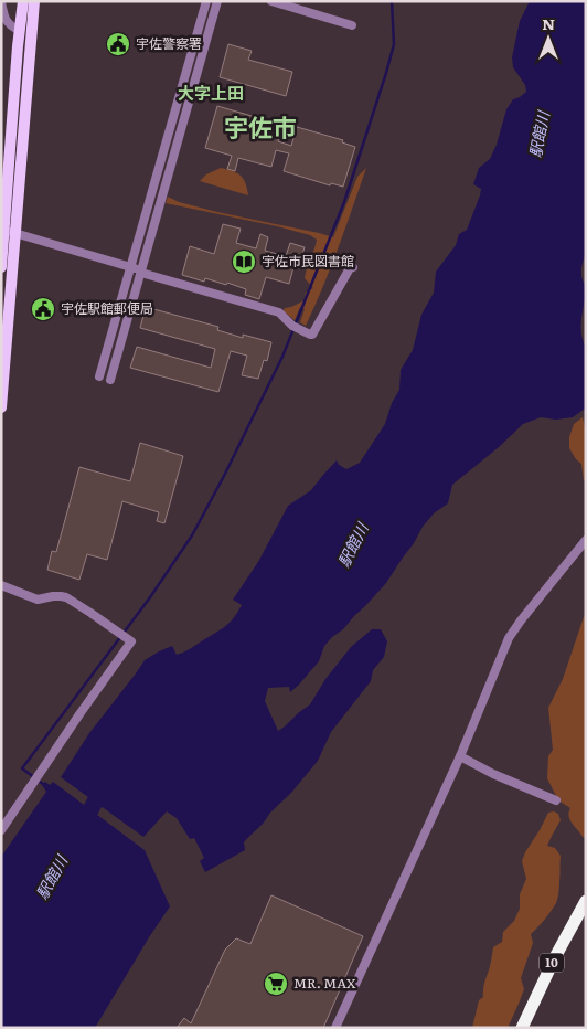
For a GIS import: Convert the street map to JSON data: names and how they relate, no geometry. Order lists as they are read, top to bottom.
{
  "streets": {
    "highway": ["10"]
  },
  "districts": ["大字上田", "宇佐市"],
  "water": ["駅館川"],
  "places": {
    "public building": ["宇佐警察署", "宇佐駅館郵便局"],
    "library": ["宇佐市民図書館"],
    "supermarket": ["MR. MAX"]
  },
  "north": "top"
}
